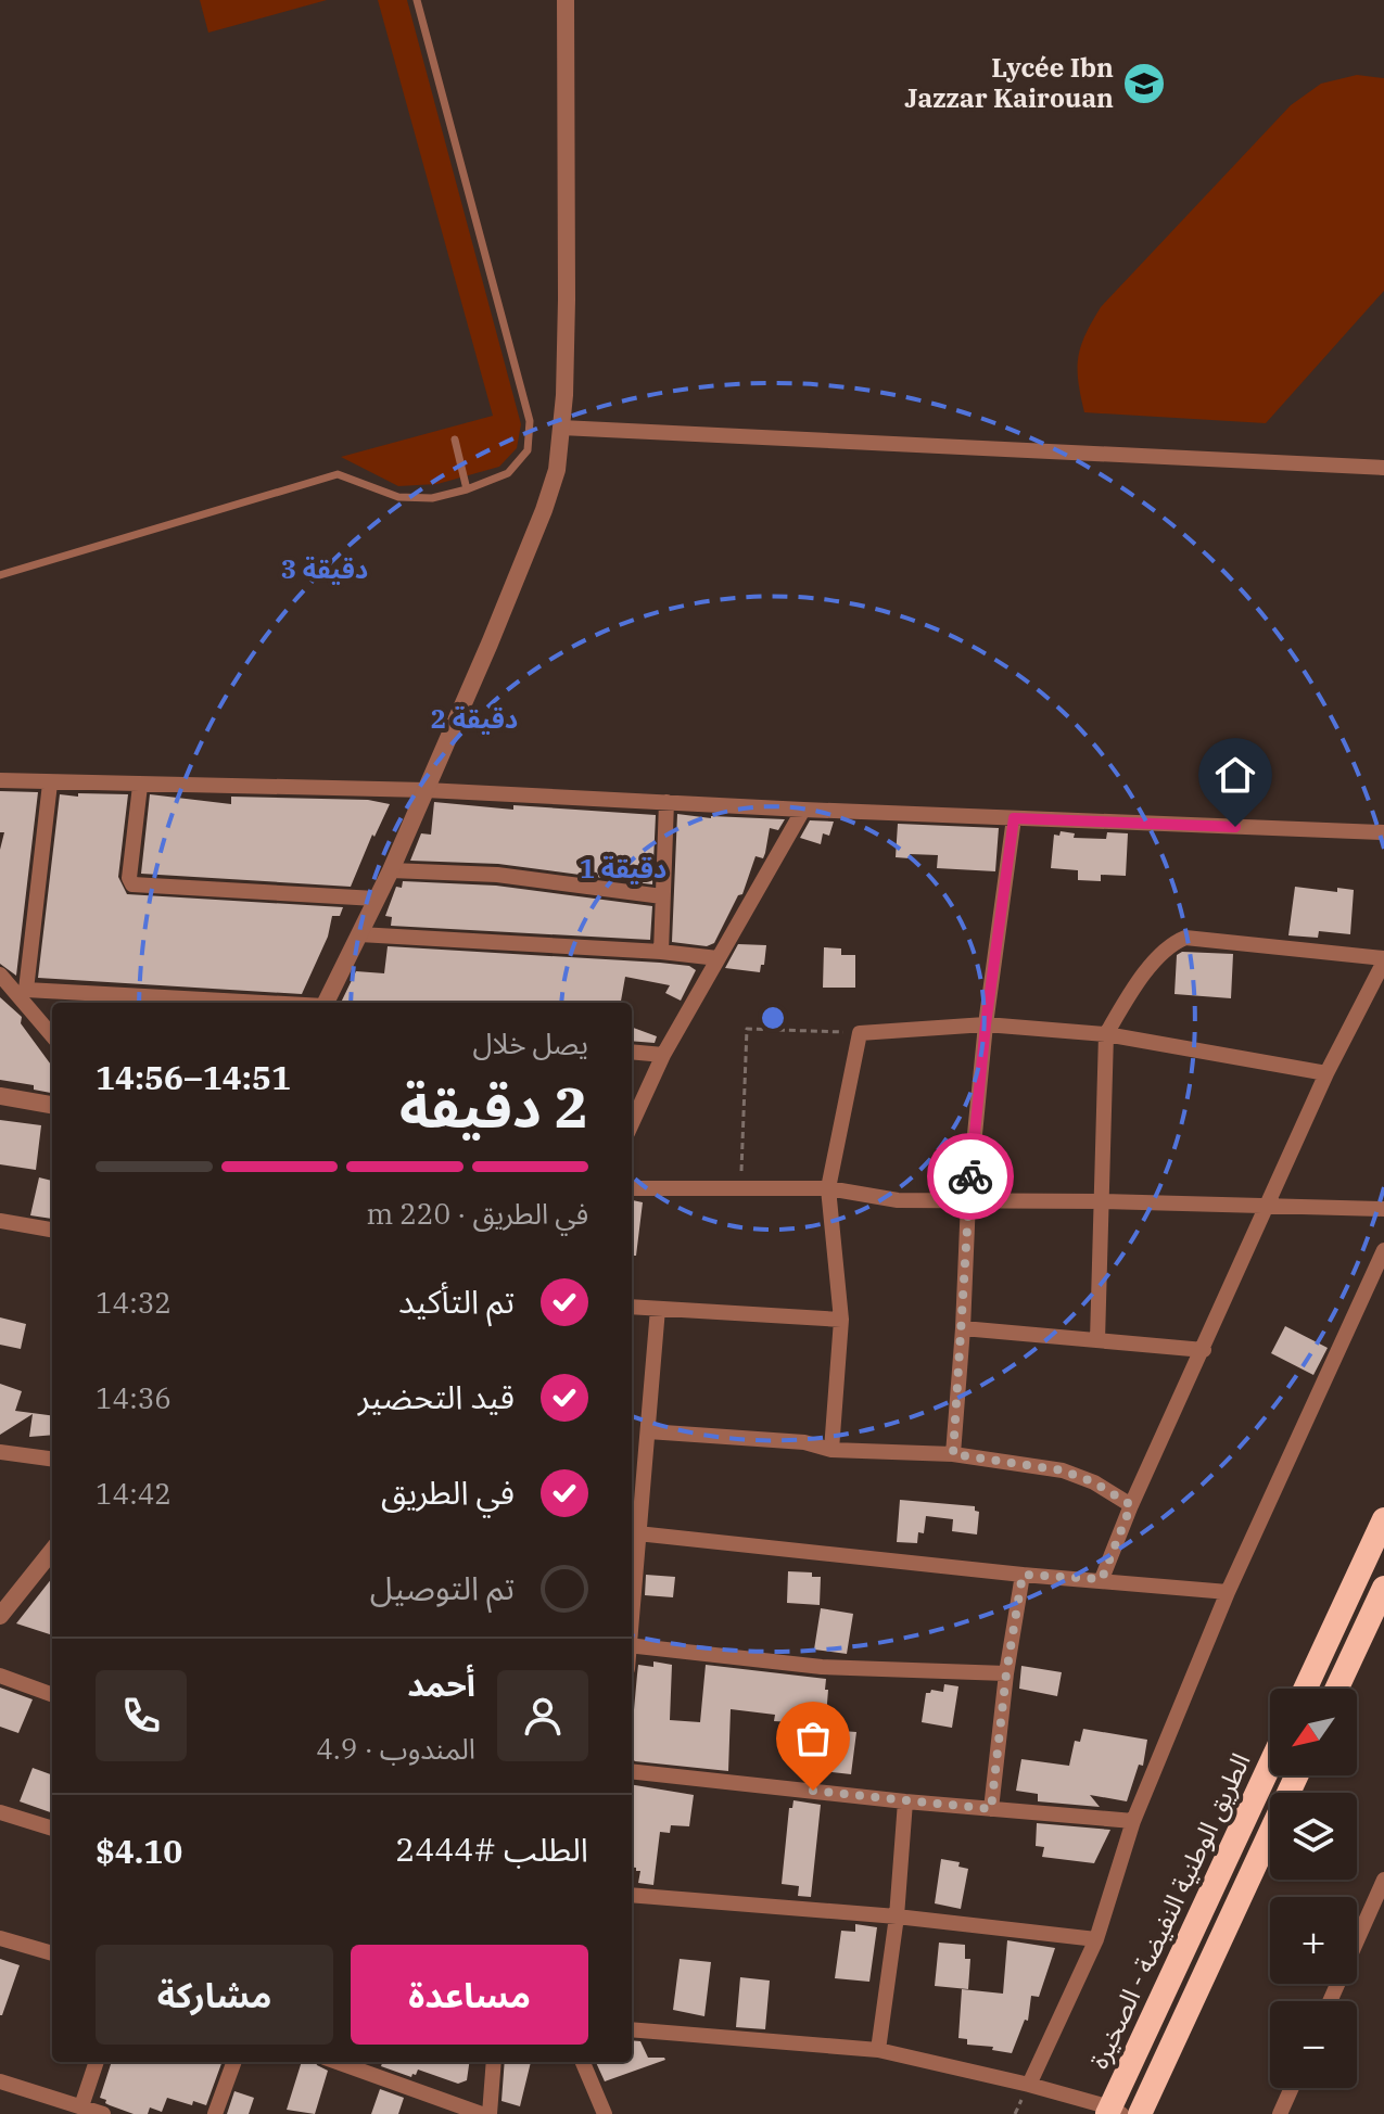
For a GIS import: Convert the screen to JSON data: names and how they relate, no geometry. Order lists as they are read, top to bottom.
{
  "streets": {
    "highway": ["الطريق الوطنية النفيضة - الصخيرة"]
  },
  "places": {
    "school or university": ["Lycée Ibn Jazzar Kairouan"]
  },
  "north": "bottom left",
  "page": {
    "heading": ["2 دقيقة", "يصل خلال", "14:51–14:56"],
    "panel": [
      "أحمد",
      "المندوب · 4.9",
      "الطلب #2444",
      "$4.10"
    ],
    "bar": "في الطريق · 220 m",
    "list": [
      ["تم التأكيد", "14:32"],
      ["قيد التحضير", "14:36"],
      ["في الطريق", "14:42"],
      "تم التوصيل"
    ],
    "map_buttons": ["+", "−"],
    "buttons": ["مساعدة", "مشاركة"]
  },
  "rings": ["3 دقيقة", "2 دقيقة", "1 دقيقة"]
}
